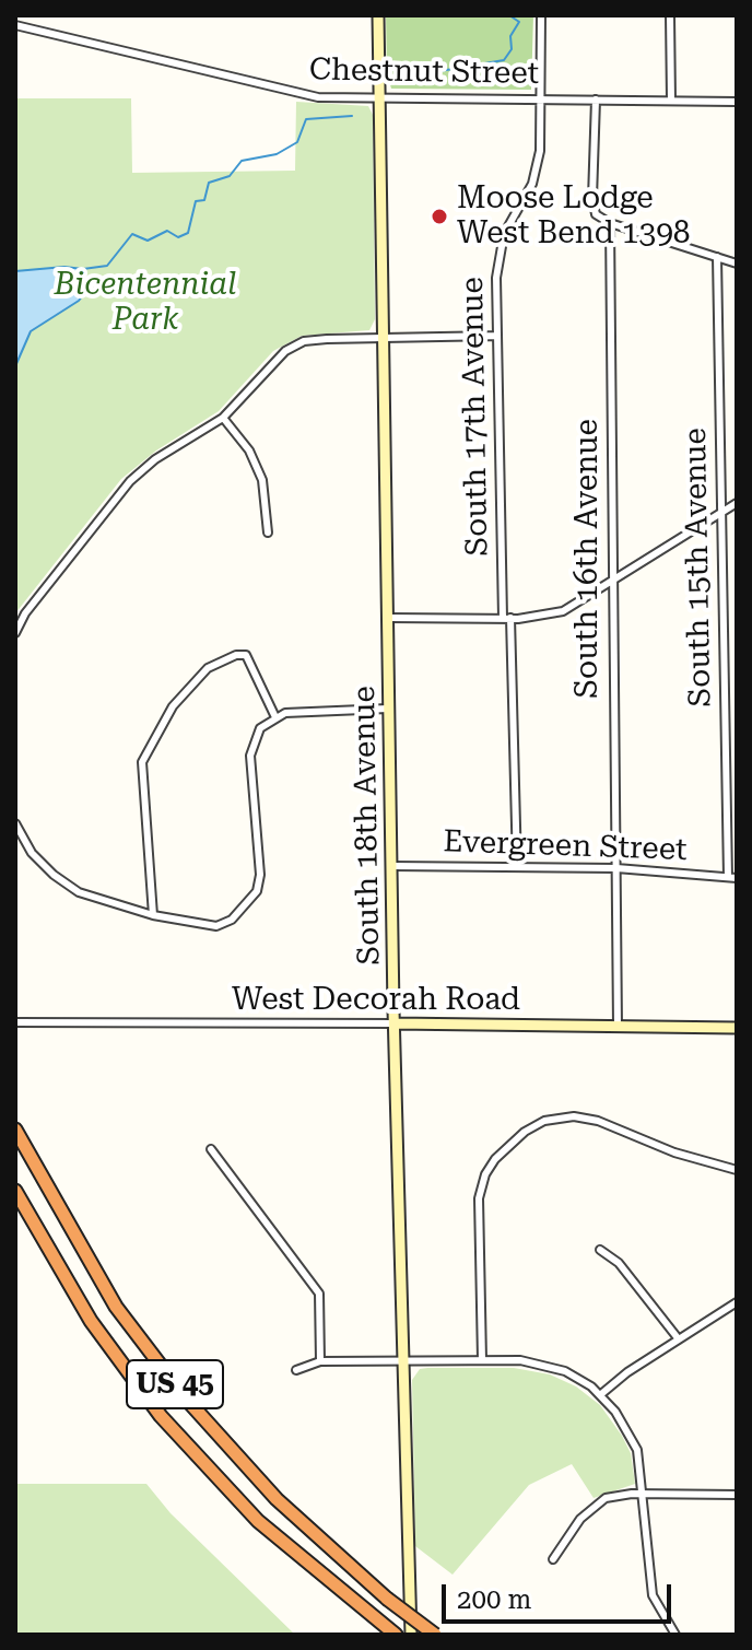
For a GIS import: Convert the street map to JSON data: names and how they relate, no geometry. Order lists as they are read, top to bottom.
{
  "streets": {
    "highway": ["US 45"],
    "street": [
      "Chestnut Street",
      "South 17th Avenue",
      "South 16th Avenue",
      "South 15th Avenue",
      "South 18th Avenue",
      "Evergreen Street",
      "West Decorah Road"
    ]
  },
  "crossings": [
    ["Chestnut Street", "South 17th Avenue"],
    ["Chestnut Street", "South 16th Avenue"],
    ["Chestnut Street", "South 18th Avenue"],
    ["South 17th Avenue", "Evergreen Street"],
    ["South 16th Avenue", "Evergreen Street"],
    ["South 16th Avenue", "West Decorah Road"],
    ["South 15th Avenue", "Evergreen Street"],
    ["South 18th Avenue", "Evergreen Street"],
    ["South 18th Avenue", "West Decorah Road"]
  ],
  "parks": ["Bicentennial Park"],
  "places": ["Moose Lodge West Bend 1398"],
  "scale_bar": "200 m"
}
